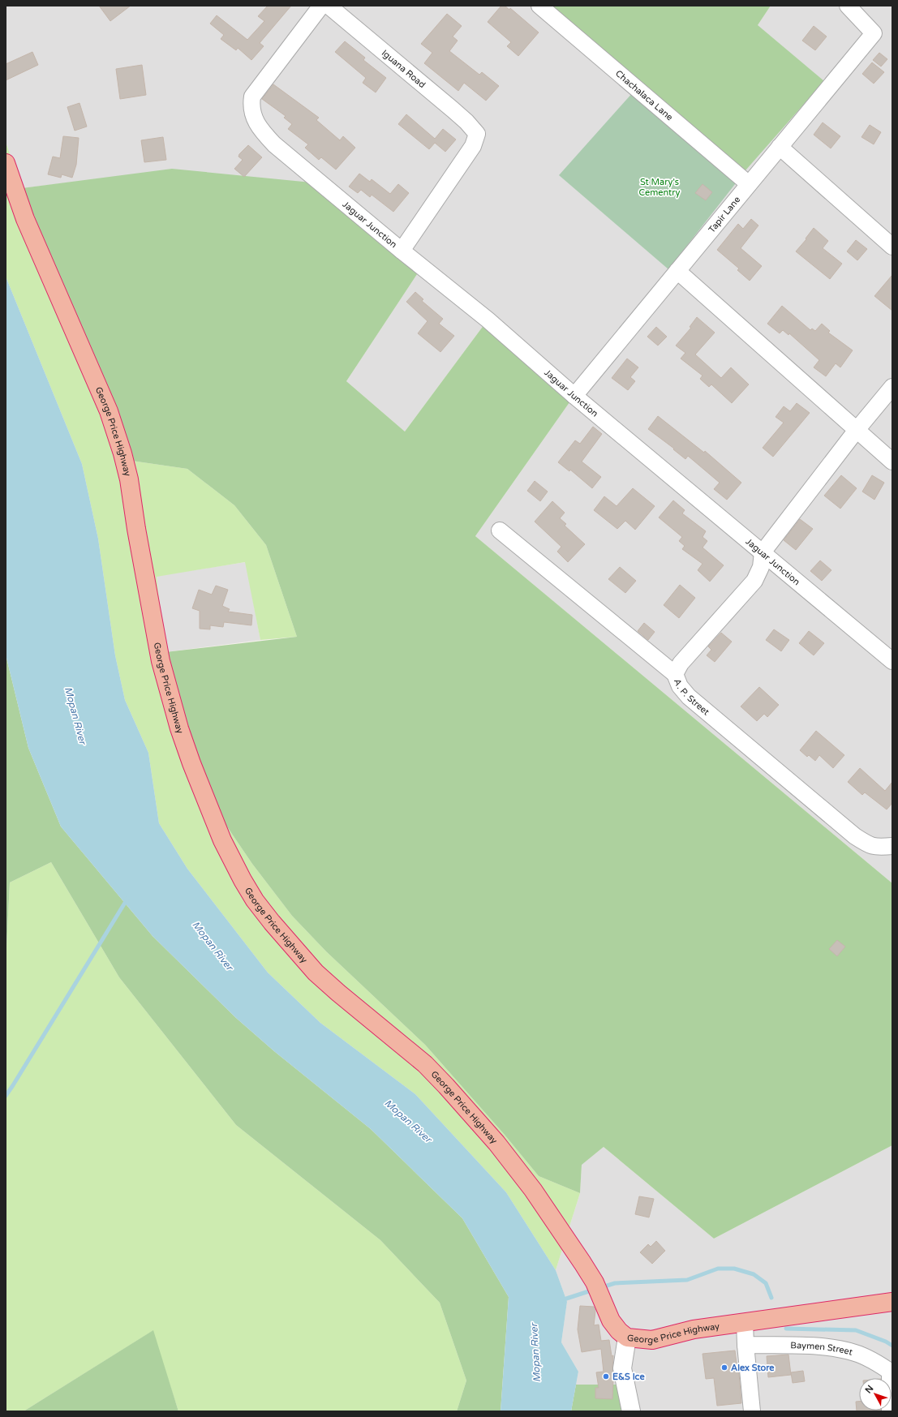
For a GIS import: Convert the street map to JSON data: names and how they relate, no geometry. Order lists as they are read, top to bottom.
{
  "streets": {
    "highway": ["George Price Highway"],
    "street": [
      "Iguana Road",
      "Chachalaca Lane",
      "Tapir Lane",
      "Jaguar Junction",
      "A. P. Street",
      "Baymen Street"
    ]
  },
  "crossings": [
    ["Iguana Road", "Jaguar Junction"],
    ["Chachalaca Lane", "Tapir Lane"],
    ["Tapir Lane", "Jaguar Junction"]
  ],
  "water": ["Mopan River"],
  "parks": ["St Mary's Cementry"],
  "places": ["Alex Store", "E&S Ice"],
  "north": "top left"
}
